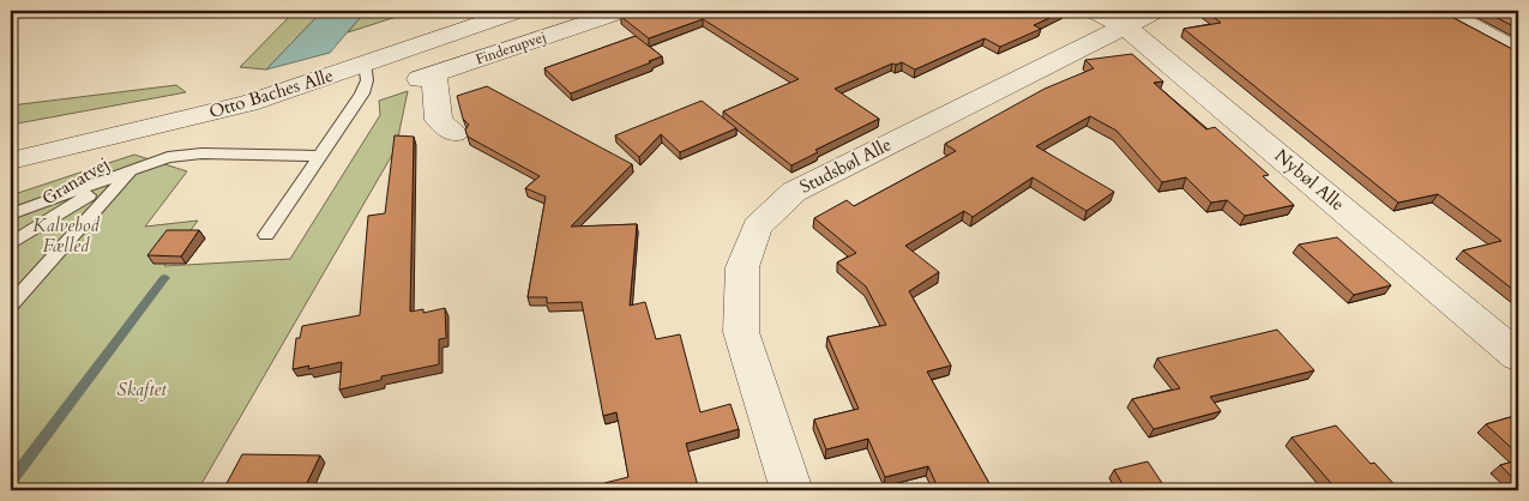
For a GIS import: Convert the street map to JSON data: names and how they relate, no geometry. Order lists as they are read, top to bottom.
{
  "streets": {
    "street": [
      "Finderupvej",
      "Otto Baches Alle",
      "Studsbøl Alle",
      "Nybøl Alle"
    ],
    "lane": ["Granatvej"]
  },
  "crossings": [
    ["Studsbøl Alle", "Nybøl Alle"]
  ],
  "parks": ["Kalvebod Fælled", "Skaftet"]
}
